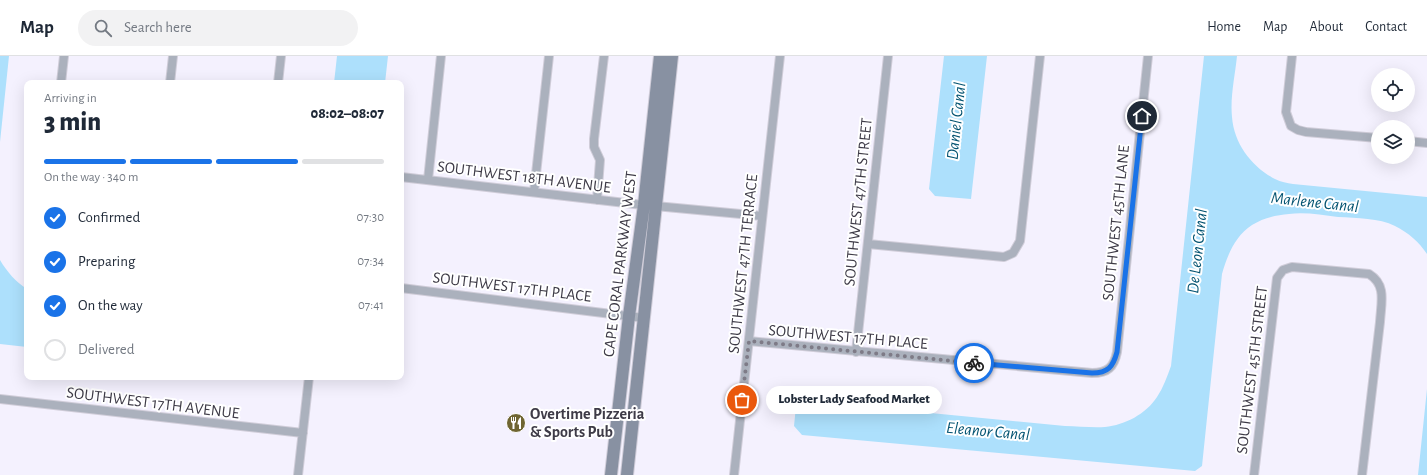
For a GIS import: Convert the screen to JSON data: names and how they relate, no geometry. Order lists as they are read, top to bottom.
{
  "streets": {
    "street": [
      "SOUTHWEST 18TH AVENUE",
      "SOUTHWEST 47TH STREET",
      "SOUTHWEST 45TH LANE",
      "CAPE CORAL PARKWAY WEST",
      "SOUTHWEST 47TH TERRACE",
      "SOUTHWEST 17TH PLACE",
      "SOUTHWEST 45TH STREET",
      "SOUTHWEST 17TH AVENUE"
    ]
  },
  "crossings": [
    ["SOUTHWEST 18TH AVENUE", "CAPE CORAL PARKWAY WEST"],
    ["SOUTHWEST 18TH AVENUE", "SOUTHWEST 47TH TERRACE"],
    ["SOUTHWEST 47TH STREET", "SOUTHWEST 17TH PLACE"],
    ["SOUTHWEST 45TH LANE", "SOUTHWEST 17TH PLACE"],
    ["CAPE CORAL PARKWAY WEST", "SOUTHWEST 17TH PLACE"],
    ["SOUTHWEST 47TH TERRACE", "SOUTHWEST 17TH PLACE"]
  ],
  "water": [
    "Daniel Canal",
    "Marlene Canal",
    "De Leon Canal",
    "Eleanor Canal"
  ],
  "places": {
    "other": ["Lobster Lady Seafood Market"],
    "restaurant": ["Overtime Pizzeria & Sports Pub"]
  },
  "page": {
    "header": "Map",
    "search": "Search here",
    "nav": [
      "Home",
      "Map",
      "About",
      "Contact"
    ],
    "heading": ["3 min", "Arriving in", "08:02–08:07"],
    "bar": "On the way · 340 m",
    "list": [
      ["Confirmed", "07:30"],
      ["Preparing", "07:34"],
      ["On the way", "07:41"],
      "Delivered"
    ],
    "bubble": "Lobster Lady Seafood Market"
  }
}
